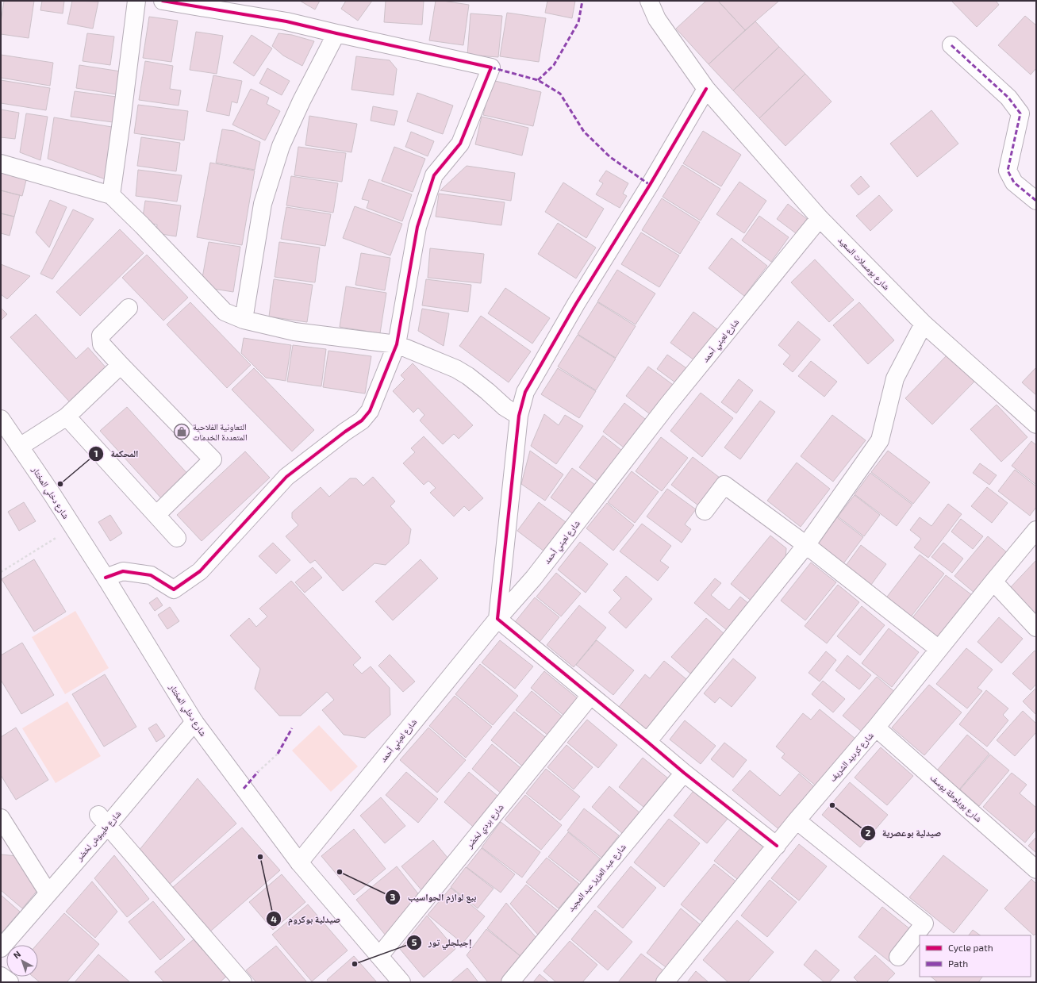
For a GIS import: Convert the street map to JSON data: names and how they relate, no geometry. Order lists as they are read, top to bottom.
{
  "streets": {
    "street": [
      "شارع بومسلات السعيد",
      "شارع لعبني أحمد",
      "شارع دخلي المختار",
      "شارع كرديد الشريف",
      "شارع بويلوطة يوسف",
      "شارع بردي لخضر",
      "شارع طيبوش لخضر",
      "شارع عبد العزيز عبد المجيد"
    ]
  },
  "crossings": [
    ["شارع بومسلات السعيد", "شارع لعبني أحمد"],
    ["شارع لعبني أحمد", "شارع دخلي المختار"],
    ["شارع دخلي المختار", "شارع بردي لخضر"],
    ["شارع دخلي المختار", "شارع طيبوش لخضر"],
    ["شارع كرديد الشريف", "شارع بويلوطة يوسف"]
  ],
  "places": {
    "shop": ["التعاونية الفلاحية المتعددة الخدمات"],
    "other": [
      "المحكمة",
      "صيدلية بوعصرية",
      "صيدلية بوكروم",
      "بيع لوازم الحواسيب",
      "إجيلجلي تور"
    ]
  },
  "legend": ["Cycle path", "Path"],
  "north": "top left"
}
